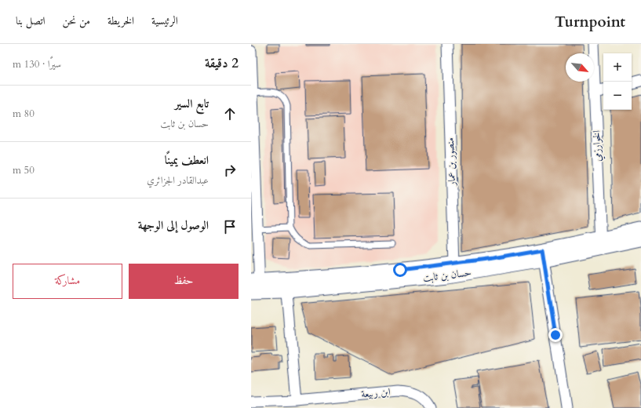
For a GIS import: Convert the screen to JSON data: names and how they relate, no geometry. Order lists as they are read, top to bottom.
{
  "streets": {
    "street": [
      "الخوارزمي",
      "منصور بن عمار",
      "حسان بن ثابت",
      "ابن ربيعة"
    ]
  },
  "crossings": [
    ["الخوارزمي", "حسان بن ثابت"],
    ["منصور بن عمار", "حسان بن ثابت"]
  ],
  "north": "bottom right",
  "page": {
    "header": "Turnpoint",
    "nav": [
      "الرئيسية",
      "الخريطة",
      "من نحن",
      "اتصل بنا"
    ],
    "heading": ["2 دقيقة", "سيرًا · 130 m"],
    "map_buttons": ["+", "−"],
    "list": [
      ["تابع السير", "حسان بن ثابت", "80 m"],
      ["انعطف يمينًا", "عبدالقادر الجزائري", "50 m"],
      "الوصول إلى الوجهة"
    ],
    "buttons": ["حفظ", "مشاركة"]
  }
}
